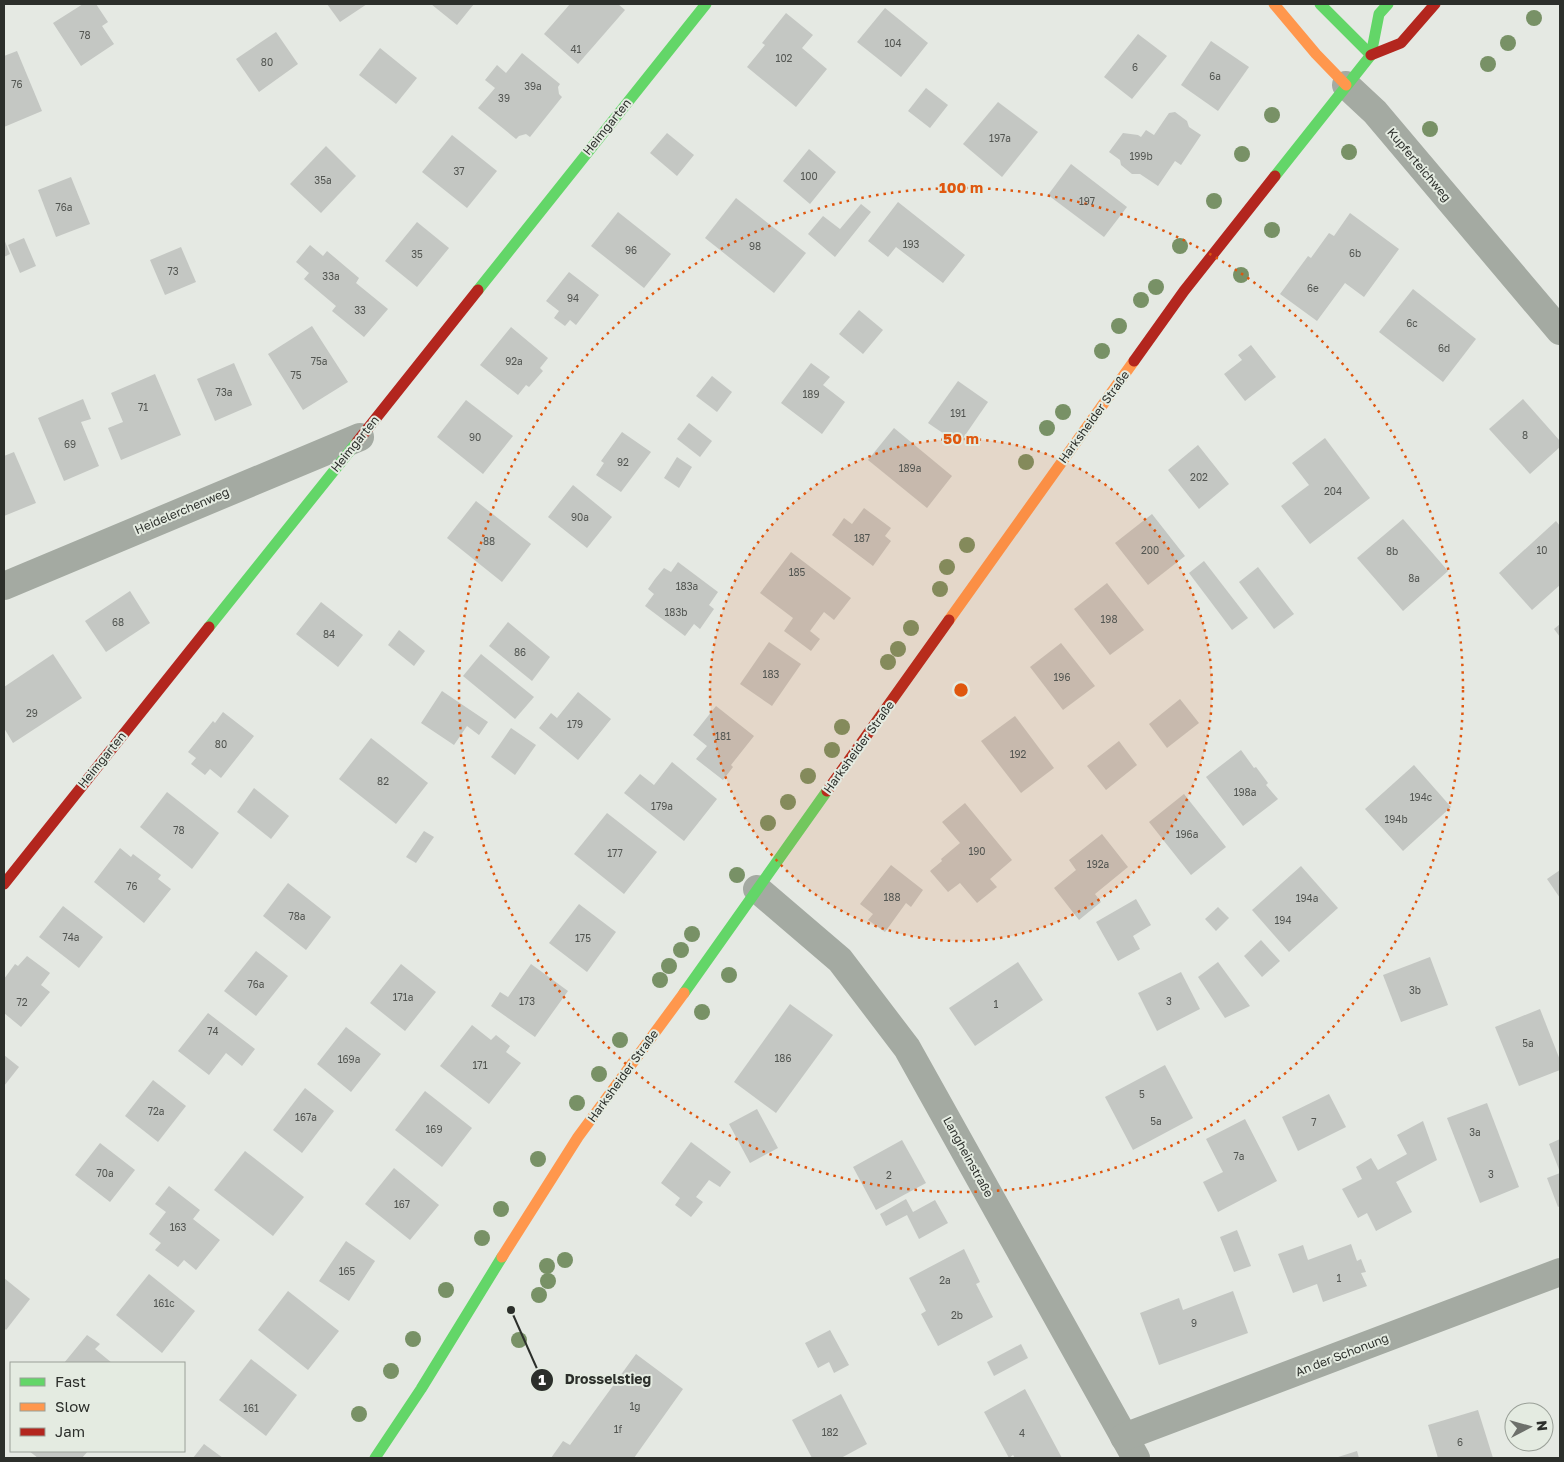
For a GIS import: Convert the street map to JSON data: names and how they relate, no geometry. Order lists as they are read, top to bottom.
{
  "streets": {
    "main road": ["Heimgarten", "Kupferteichweg", "Harksheider Straße"],
    "street": ["Heidelerchenweg", "Langheinstraße", "An der Schonung"]
  },
  "crossings": [
    ["Heimgarten", "Heidelerchenweg"],
    ["Kupferteichweg", "Harksheider Straße"],
    ["Harksheider Straße", "Langheinstraße"],
    ["Langheinstraße", "An der Schonung"]
  ],
  "places": ["Drosselstieg"],
  "house_numbers": [
    "78",
    "104",
    "41",
    "102",
    "80",
    "6",
    "6a",
    "76",
    "39a",
    "39",
    "197a",
    "199b",
    "37",
    "100",
    "35a",
    "197",
    "76a",
    "193",
    "98",
    "96",
    "6b",
    "35",
    "73",
    "33a",
    "6e",
    "94",
    "33",
    "6c",
    "6d",
    "75a",
    "92a",
    "75",
    "73a",
    "189",
    "71",
    "191",
    "8",
    "90",
    "69",
    "92",
    "189a",
    "202",
    "204",
    "90a",
    "187",
    "88",
    "200",
    "10",
    "8b",
    "185",
    "8a",
    "183a",
    "183b",
    "198",
    "68",
    "84",
    "86",
    "183",
    "196",
    "29",
    "179",
    "181",
    "80",
    "192",
    "82",
    "198a",
    "194c",
    "179a",
    "194b",
    "78",
    "196a",
    "190",
    "177",
    "192a",
    "76",
    "188",
    "194a",
    "78a",
    "194",
    "74a",
    "175",
    "76a",
    "3b",
    "171a",
    "173",
    "3",
    "72",
    "1",
    "74",
    "5a",
    "186",
    "169a",
    "171",
    "5",
    "72a",
    "167a",
    "5a",
    "7",
    "169",
    "3a",
    "7a",
    "70a",
    "3",
    "2",
    "167",
    "163",
    "165",
    "1",
    "2a",
    "161c",
    "2b",
    "9",
    "1g",
    "161",
    "1f",
    "182",
    "4",
    "6"
  ],
  "legend": ["Fast", "Slow", "Jam"],
  "north": "right",
  "rings": ["100 m", "50 m"]
}
